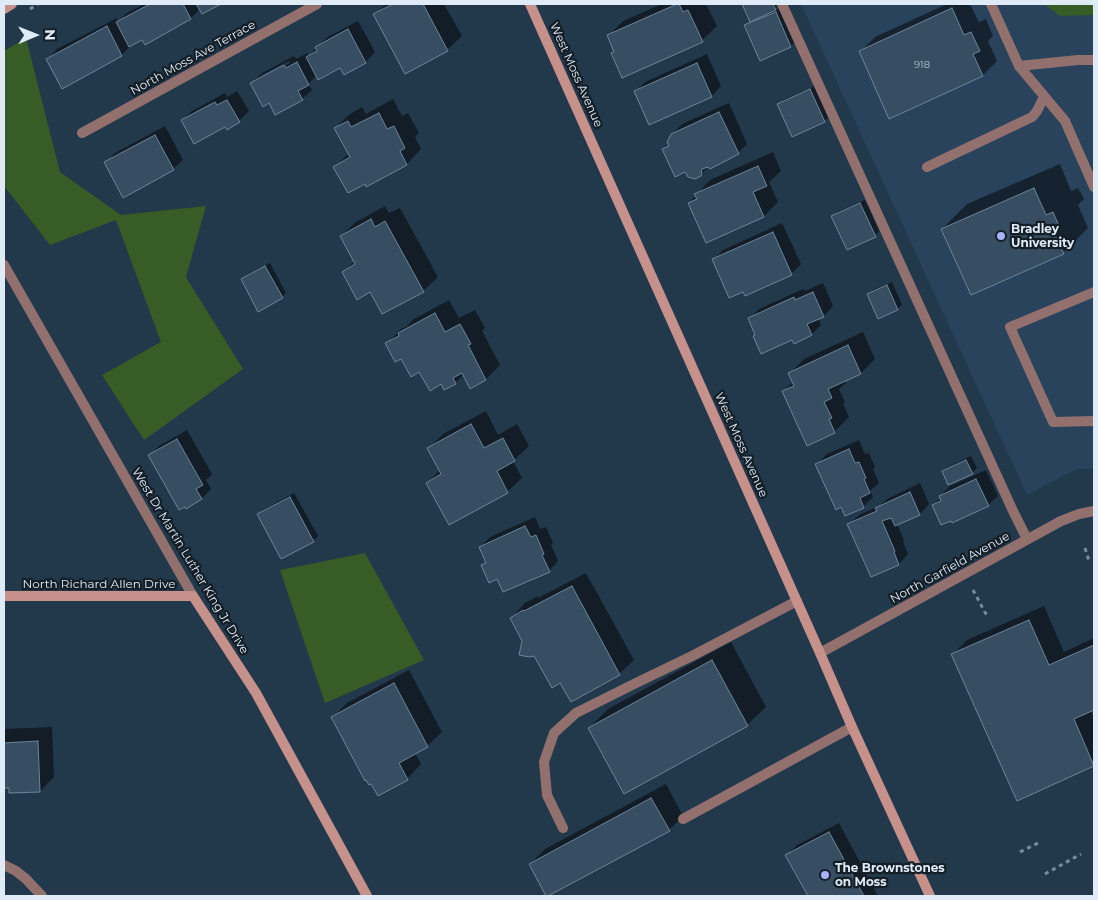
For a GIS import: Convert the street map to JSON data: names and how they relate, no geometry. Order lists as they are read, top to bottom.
{
  "streets": {
    "street": [
      "North Moss Ave Terrace",
      "West Moss Avenue",
      "West Dr Martin Luther King Jr Drive",
      "North Garfield Avenue",
      "North Richard Allen Drive"
    ]
  },
  "crossings": [
    ["West Moss Avenue", "North Garfield Avenue"],
    ["West Dr Martin Luther King Jr Drive", "North Richard Allen Drive"]
  ],
  "places": ["Bradley University", "The Brownstones on Moss"],
  "house_numbers": ["918"],
  "north": "right"
}
